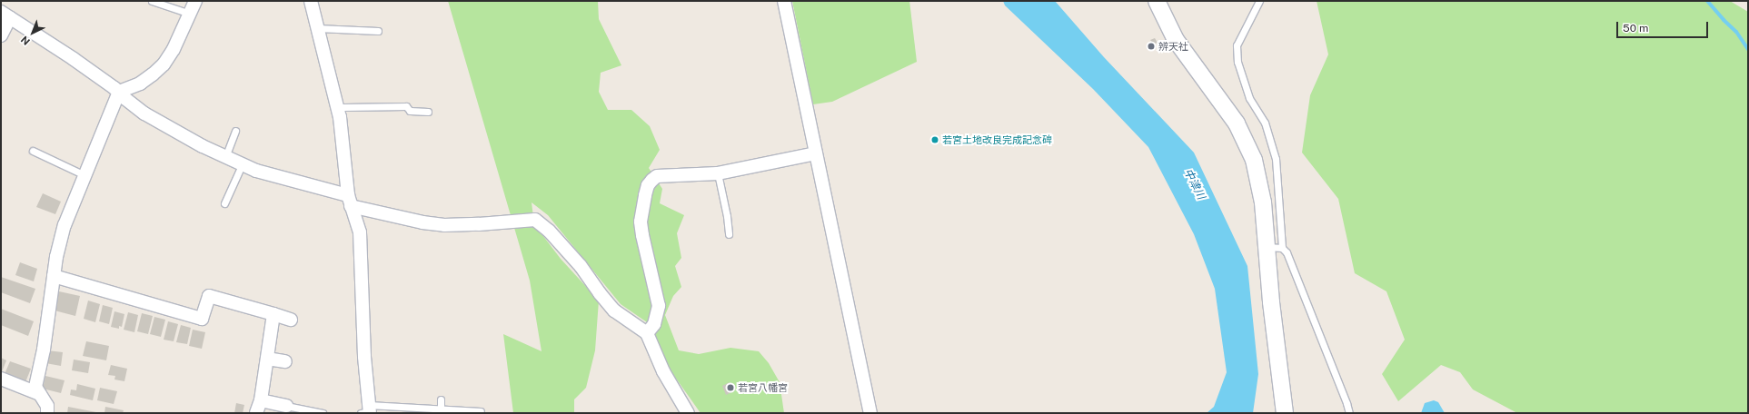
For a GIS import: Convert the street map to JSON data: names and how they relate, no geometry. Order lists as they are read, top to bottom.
{
  "water": ["中津川"],
  "places": ["辨天社", "若宮土地改良完成記念碑", "若宮八幡宮"],
  "scale_bar": "50 m",
  "north": "bottom left"
}
